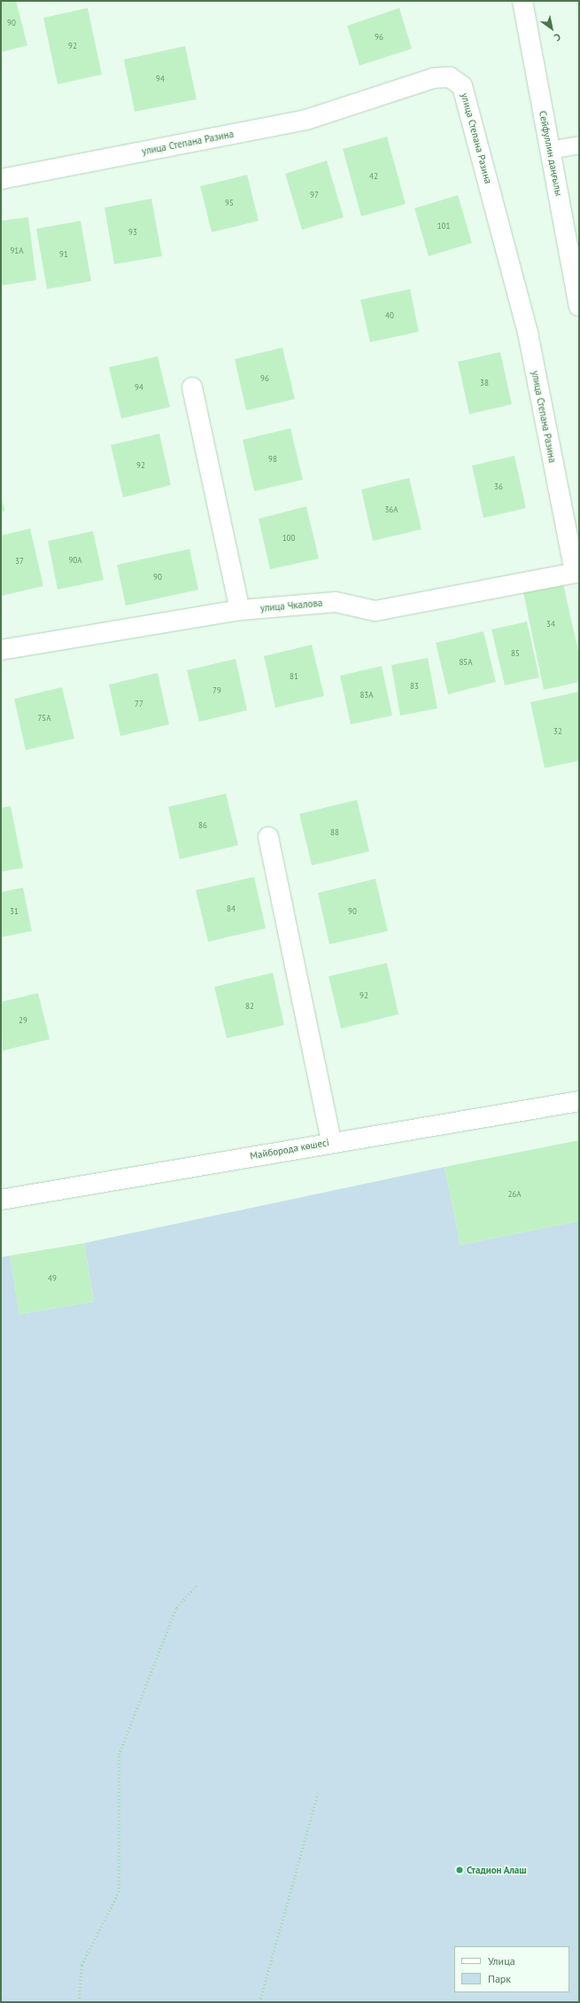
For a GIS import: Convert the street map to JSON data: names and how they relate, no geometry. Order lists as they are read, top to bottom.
{
  "streets": {
    "street": [
      "улица Степана Разина",
      "Сейфуллин даңғылы",
      "улица Чкалова",
      "Майборода көшесі"
    ]
  },
  "crossings": [
    ["улица Степана Разина", "улица Чкалова"]
  ],
  "places": ["Стадион Алаш"],
  "house_numbers": [
    "90",
    "96",
    "92",
    "94",
    "42",
    "97",
    "95",
    "101",
    "93",
    "91А",
    "91",
    "40",
    "96",
    "38",
    "94",
    "98",
    "92",
    "36",
    "36А",
    "100",
    "90А",
    "37",
    "90",
    "34",
    "85",
    "85А",
    "81",
    "83",
    "79",
    "83А",
    "77",
    "75А",
    "32",
    "86",
    "88",
    "84",
    "31",
    "90",
    "92",
    "82",
    "29",
    "26А",
    "49"
  ],
  "legend": ["Улица", "Парк"],
  "north": "bottom right"
}
